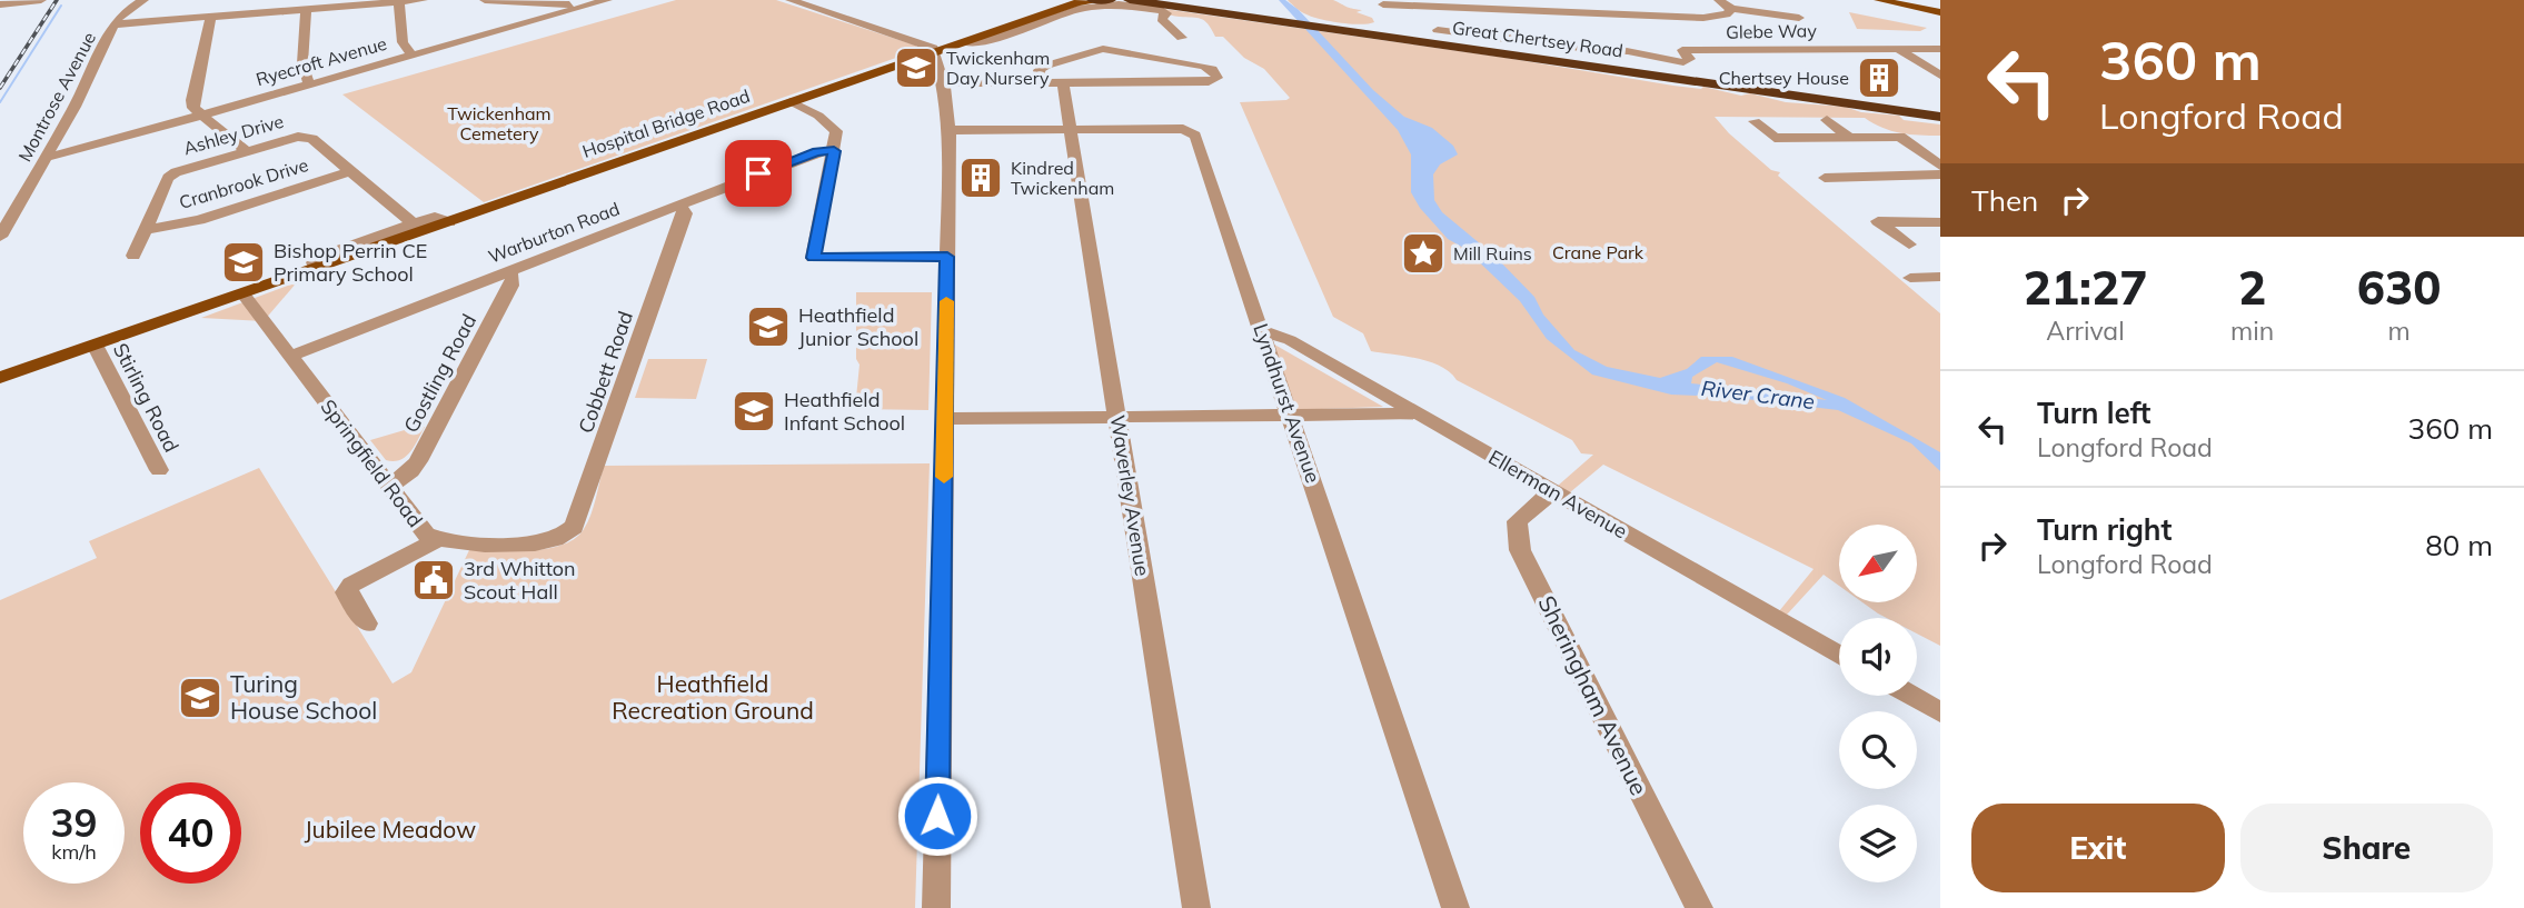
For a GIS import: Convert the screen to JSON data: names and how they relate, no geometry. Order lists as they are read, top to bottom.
{
  "streets": {
    "highway": ["Great Chertsey Road"],
    "main road": ["Hospital Bridge Road"],
    "street": [
      "Glebe Way",
      "Ryecroft Avenue",
      "Montrose Avenue",
      "Ashley Drive",
      "Cranbrook Drive",
      "Warburton Road",
      "Cobbett Road",
      "Gostling Road",
      "Stirling Road",
      "Lyndhurst Avenue",
      "Springfield Road",
      "Ellerman Avenue",
      "Waverley Avenue",
      "Sheringham Avenue"
    ]
  },
  "crossings": [
    ["Ryecroft Avenue", "Montrose Avenue"],
    ["Hospital Bridge Road", "Ashley Drive"],
    ["Hospital Bridge Road", "Stirling Road"],
    ["Hospital Bridge Road", "Springfield Road"],
    ["Ashley Drive", "Cranbrook Drive"],
    ["Warburton Road", "Cobbett Road"],
    ["Warburton Road", "Gostling Road"],
    ["Warburton Road", "Springfield Road"],
    ["Cobbett Road", "Springfield Road"],
    ["Gostling Road", "Springfield Road"],
    ["Lyndhurst Avenue", "Ellerman Avenue"],
    ["Lyndhurst Avenue", "Waverley Avenue"],
    ["Ellerman Avenue", "Sheringham Avenue"]
  ],
  "water": ["River Crane"],
  "parks": [
    "Twickenham Cemetery",
    "Crane Park",
    "Heathfield Recreation Ground",
    "Jubilee Meadow"
  ],
  "places": {
    "school or university": [
      "Twickenham Day Nursery",
      "Bishop Perrin CE Primary School",
      "Heathfield Junior School",
      "Heathfield Infant School",
      "Turing House School"
    ],
    "building": ["Chertsey House", "Kindred Twickenham"],
    "place": ["Mill Ruins"],
    "public building": ["3rd Whitton Scout Hall"]
  },
  "north": "bottom left",
  "page": {
    "turn": ["360 m", "Longford Road"],
    "then": "Then",
    "eta": [
      "21:27",
      "Arrival",
      "2",
      "min",
      "630",
      "m"
    ],
    "list": [
      {
        "name": "Turn left",
        "note": "Longford Road",
        "value": "360 m"
      },
      {
        "name": "Turn right",
        "note": "Longford Road",
        "value": "80 m"
      }
    ],
    "speed": "39 km/h",
    "limit": "40",
    "buttons": ["Exit", "Share"]
  }
}
